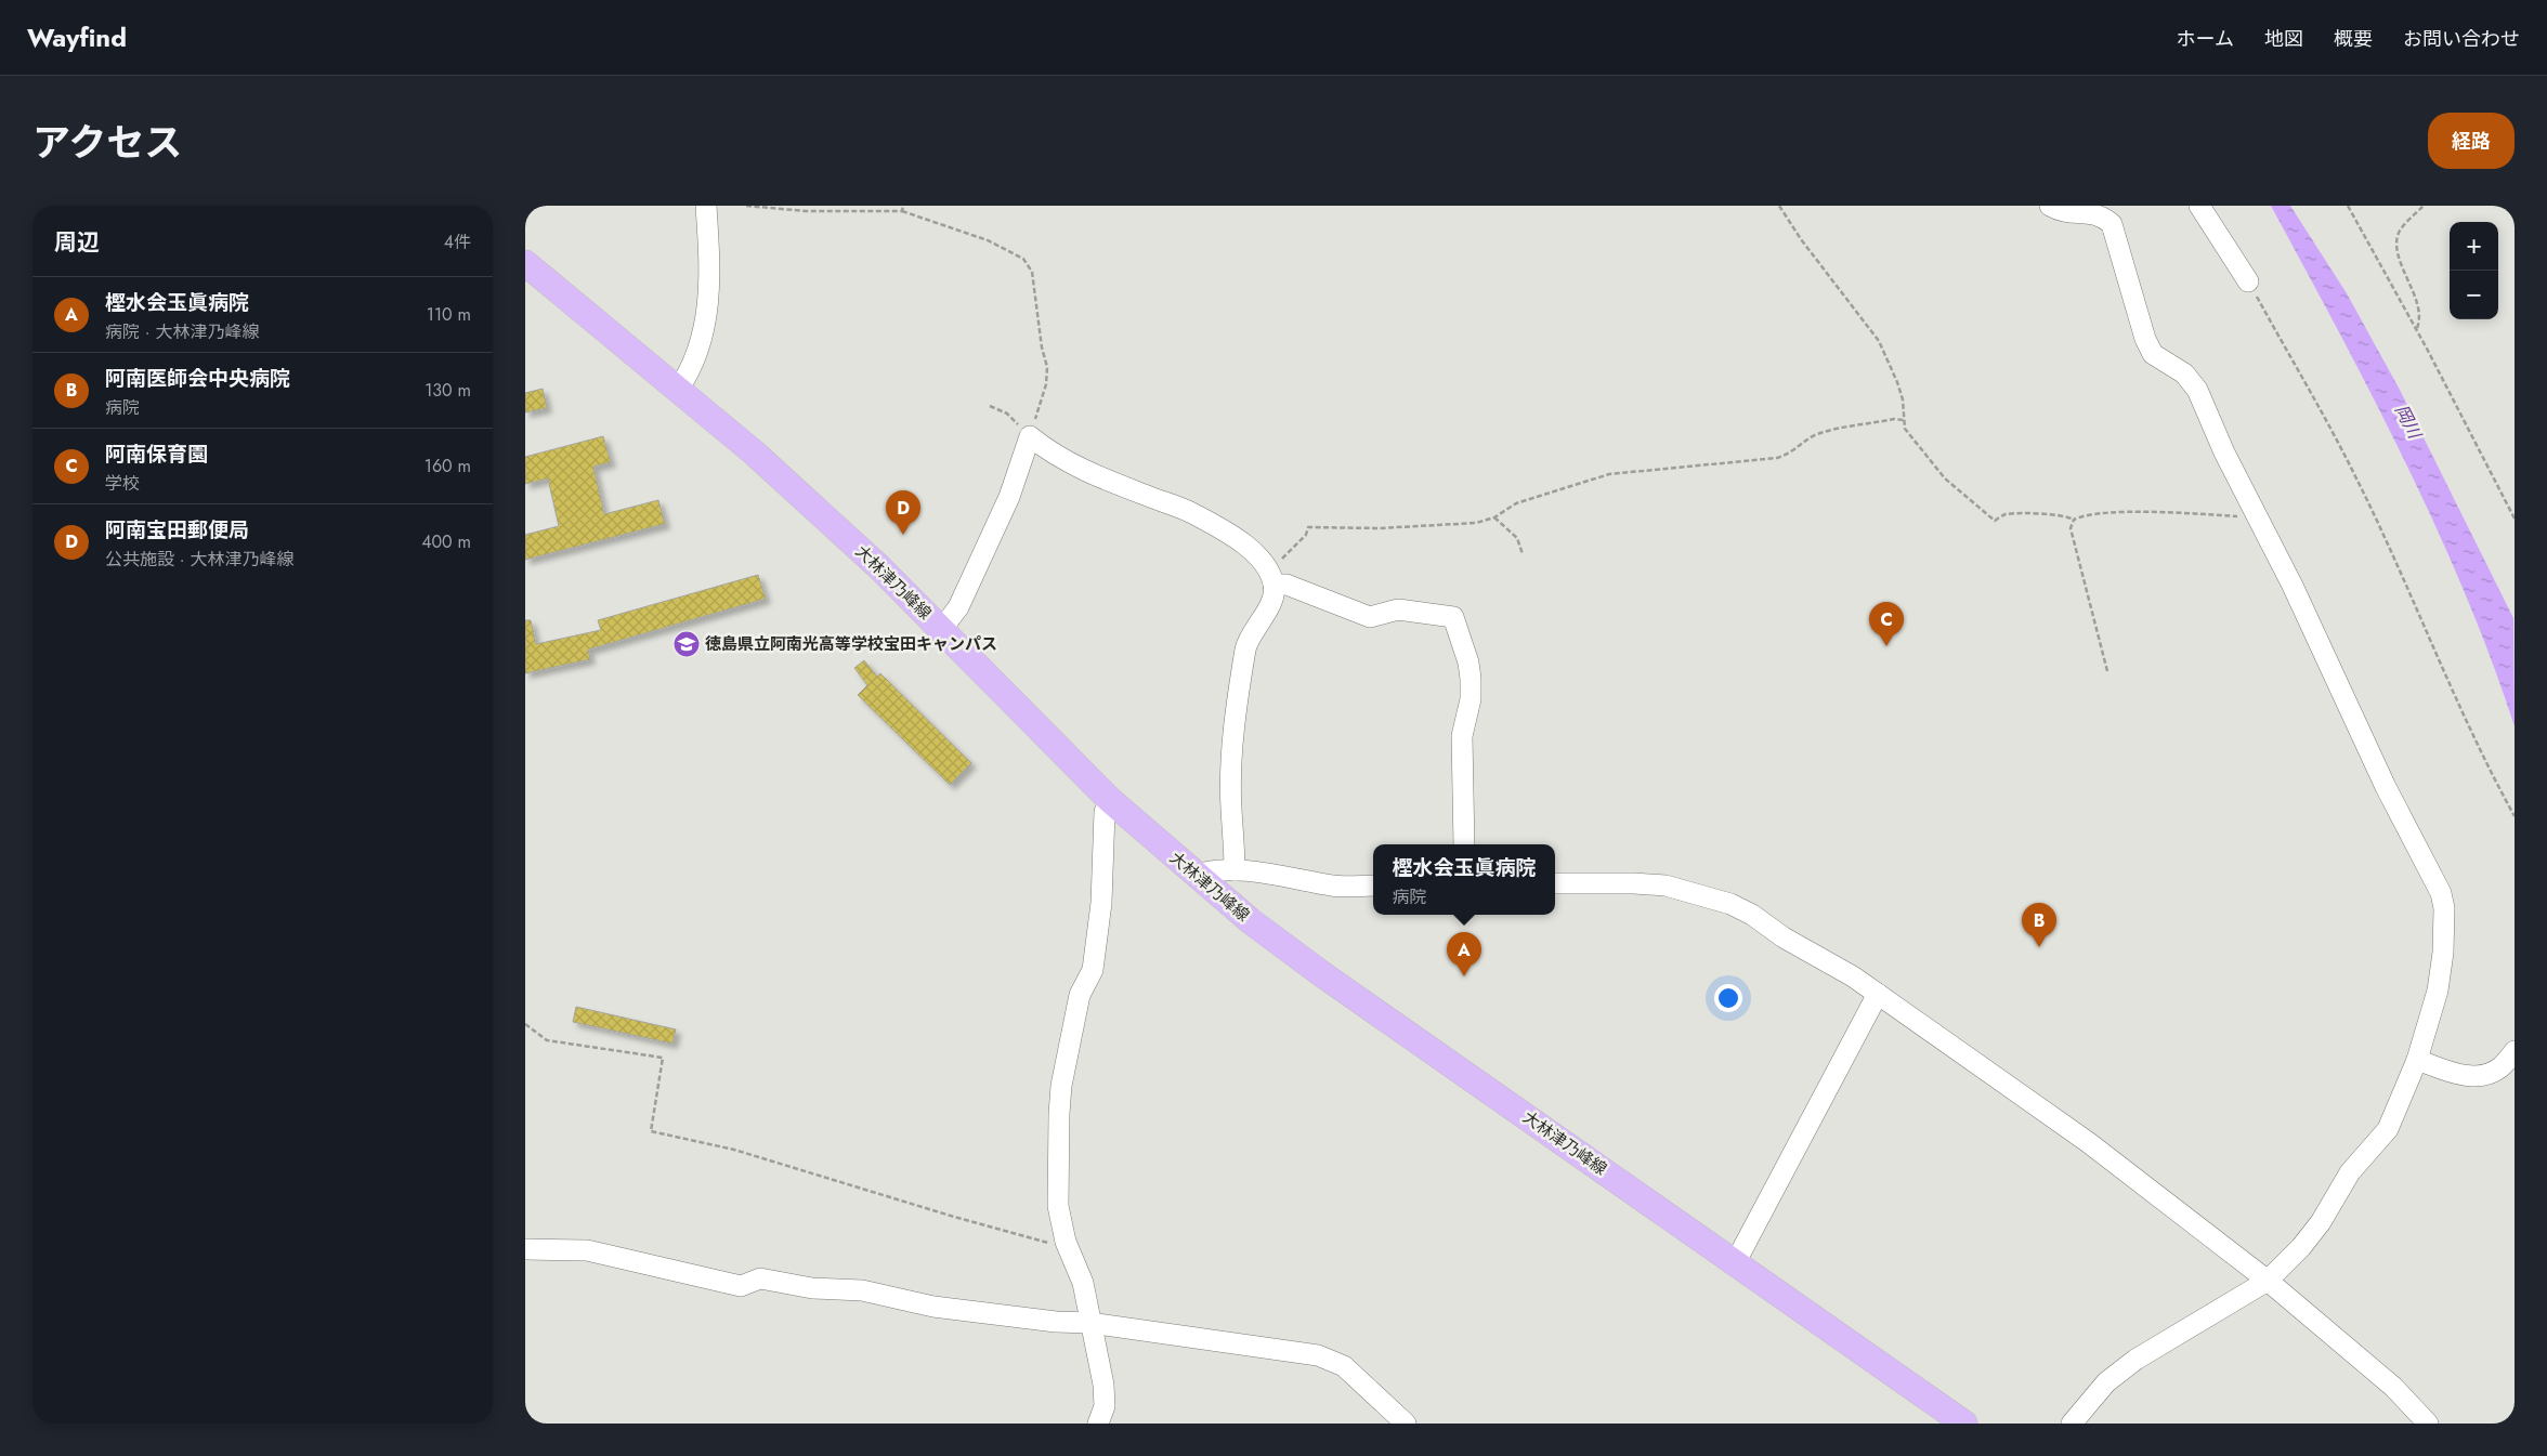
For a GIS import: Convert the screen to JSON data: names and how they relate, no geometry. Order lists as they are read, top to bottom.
{
  "streets": {
    "main road": ["大林津乃峰線"]
  },
  "water": ["岡川"],
  "places": {
    "school or university": ["徳島県立阿南光高等学校宝田キャンパス"]
  },
  "page": {
    "header": "Wayfind",
    "nav": [
      "ホーム",
      "地図",
      "概要",
      "お問い合わせ"
    ],
    "title": "アクセス",
    "buttons": "経路",
    "heading": ["周辺", "4件"],
    "map_buttons": ["+", "−"],
    "list": [
      {
        "mark": "A",
        "name": "樫水会玉眞病院",
        "note": "病院 · 大林津乃峰線",
        "value": "110 m"
      },
      {
        "mark": "B",
        "name": "阿南医師会中央病院",
        "note": "病院",
        "value": "130 m"
      },
      {
        "mark": "C",
        "name": "阿南保育園",
        "note": "学校",
        "value": "160 m"
      },
      {
        "mark": "D",
        "name": "阿南宝田郵便局",
        "note": "公共施設 · 大林津乃峰線",
        "value": "400 m"
      }
    ],
    "pins": [
      "D",
      "C",
      "B",
      "A"
    ],
    "popup": ["樫水会玉眞病院", "病院"]
  }
}
